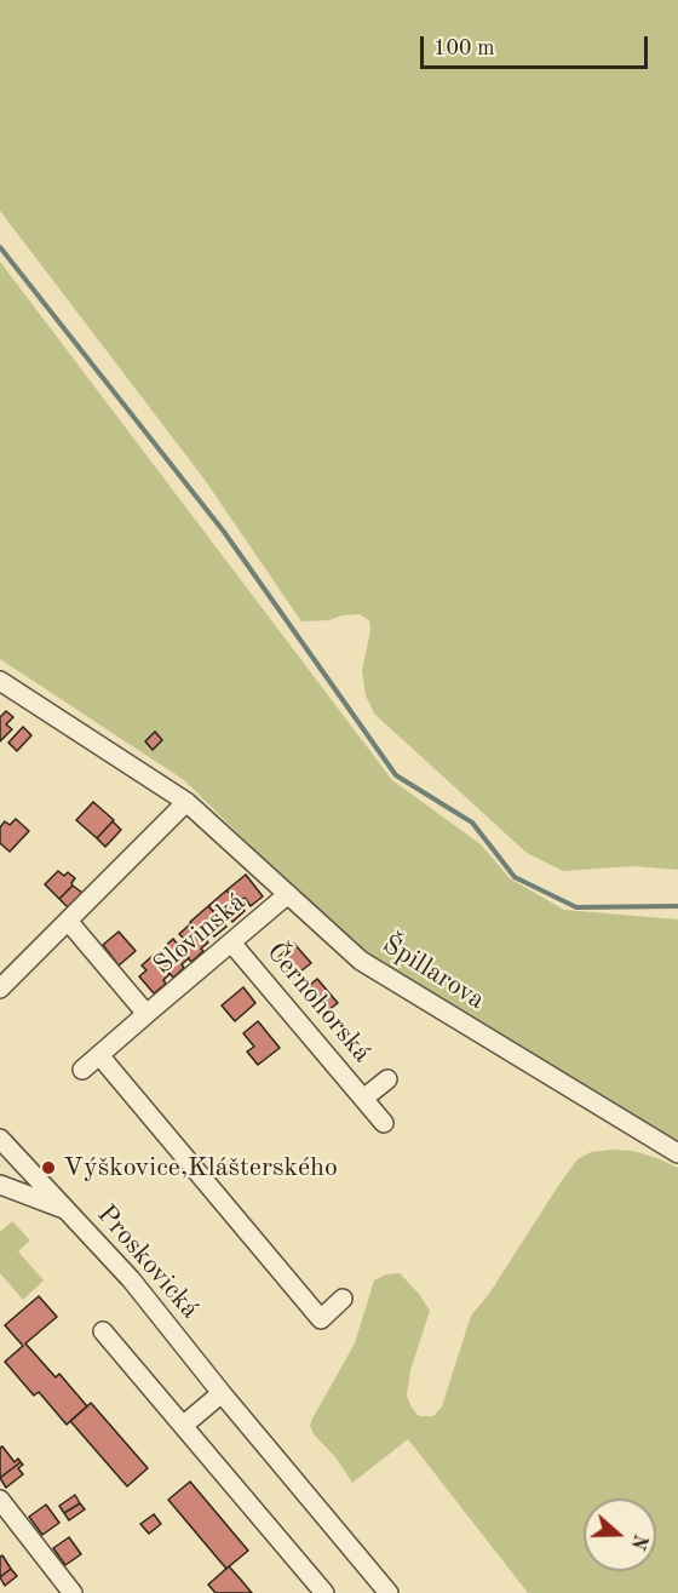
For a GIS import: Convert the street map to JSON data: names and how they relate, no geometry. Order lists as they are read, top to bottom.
{
  "streets": {
    "street": [
      "Slovinská",
      "Špillarova",
      "Černohorská",
      "Proskovická"
    ]
  },
  "crossings": [
    ["Slovinská", "Špillarova"],
    ["Slovinská", "Černohorská"]
  ],
  "places": ["Výškovice,Klášterského"],
  "scale_bar": "100 m",
  "north": "right"
}
